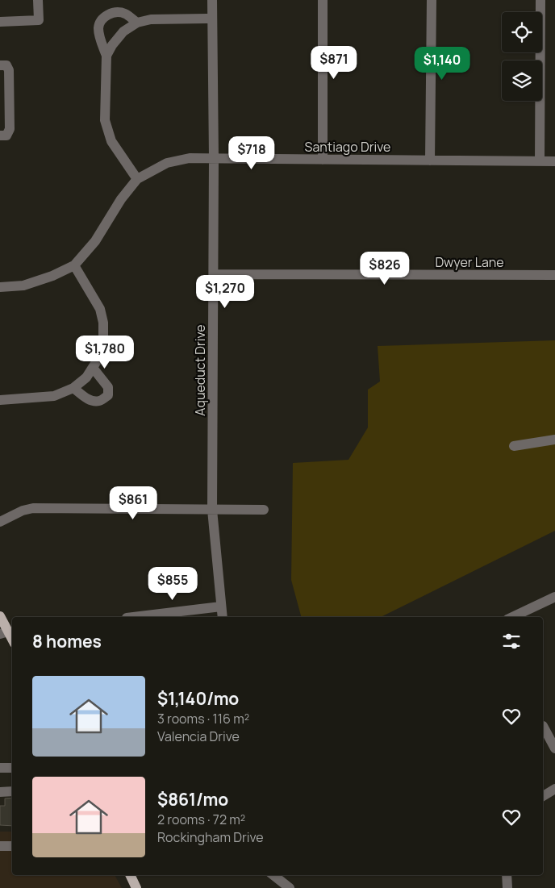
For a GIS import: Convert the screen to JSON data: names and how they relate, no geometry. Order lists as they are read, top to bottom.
{
  "streets": {
    "street": ["Santiago Drive", "Dwyer Lane", "Aqueduct Drive"]
  },
  "crossings": [
    ["Santiago Drive", "Aqueduct Drive"],
    ["Dwyer Lane", "Aqueduct Drive"]
  ],
  "page": {
    "price": [
      "$871",
      "$1,140",
      "$718",
      "$826",
      "$1,270",
      "$1,780",
      "$861",
      "$855"
    ],
    "heading": "8 homes",
    "list": [
      {
        "name": "$1,140/mo",
        "note": "3 rooms · 116 m² · Valencia Drive"
      },
      {
        "name": "$861/mo",
        "note": "2 rooms · 72 m² · Rockingham Drive"
      }
    ]
  }
}
